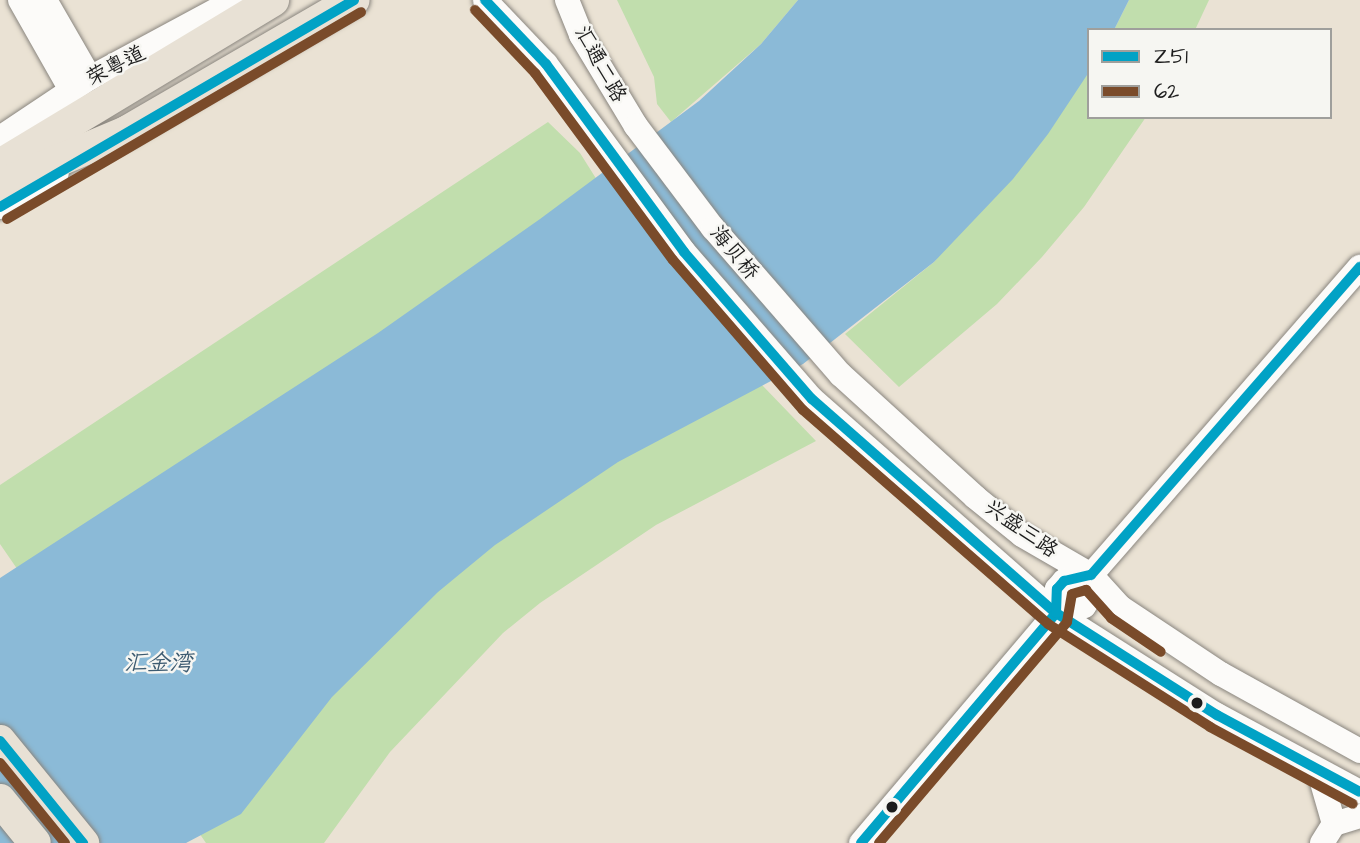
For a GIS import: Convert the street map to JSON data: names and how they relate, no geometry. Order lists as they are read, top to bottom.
{
  "streets": {
    "main road": ["荣粤道"],
    "street": ["汇通二路", "海贝桥", "兴盛三路"]
  },
  "crossings": [
    ["汇通二路", "海贝桥"],
    ["海贝桥", "兴盛三路"]
  ],
  "water": ["汇金湾"],
  "lines": ["transit line Z51", "transit line 62"],
  "legend": ["Z51", "62"]
}
